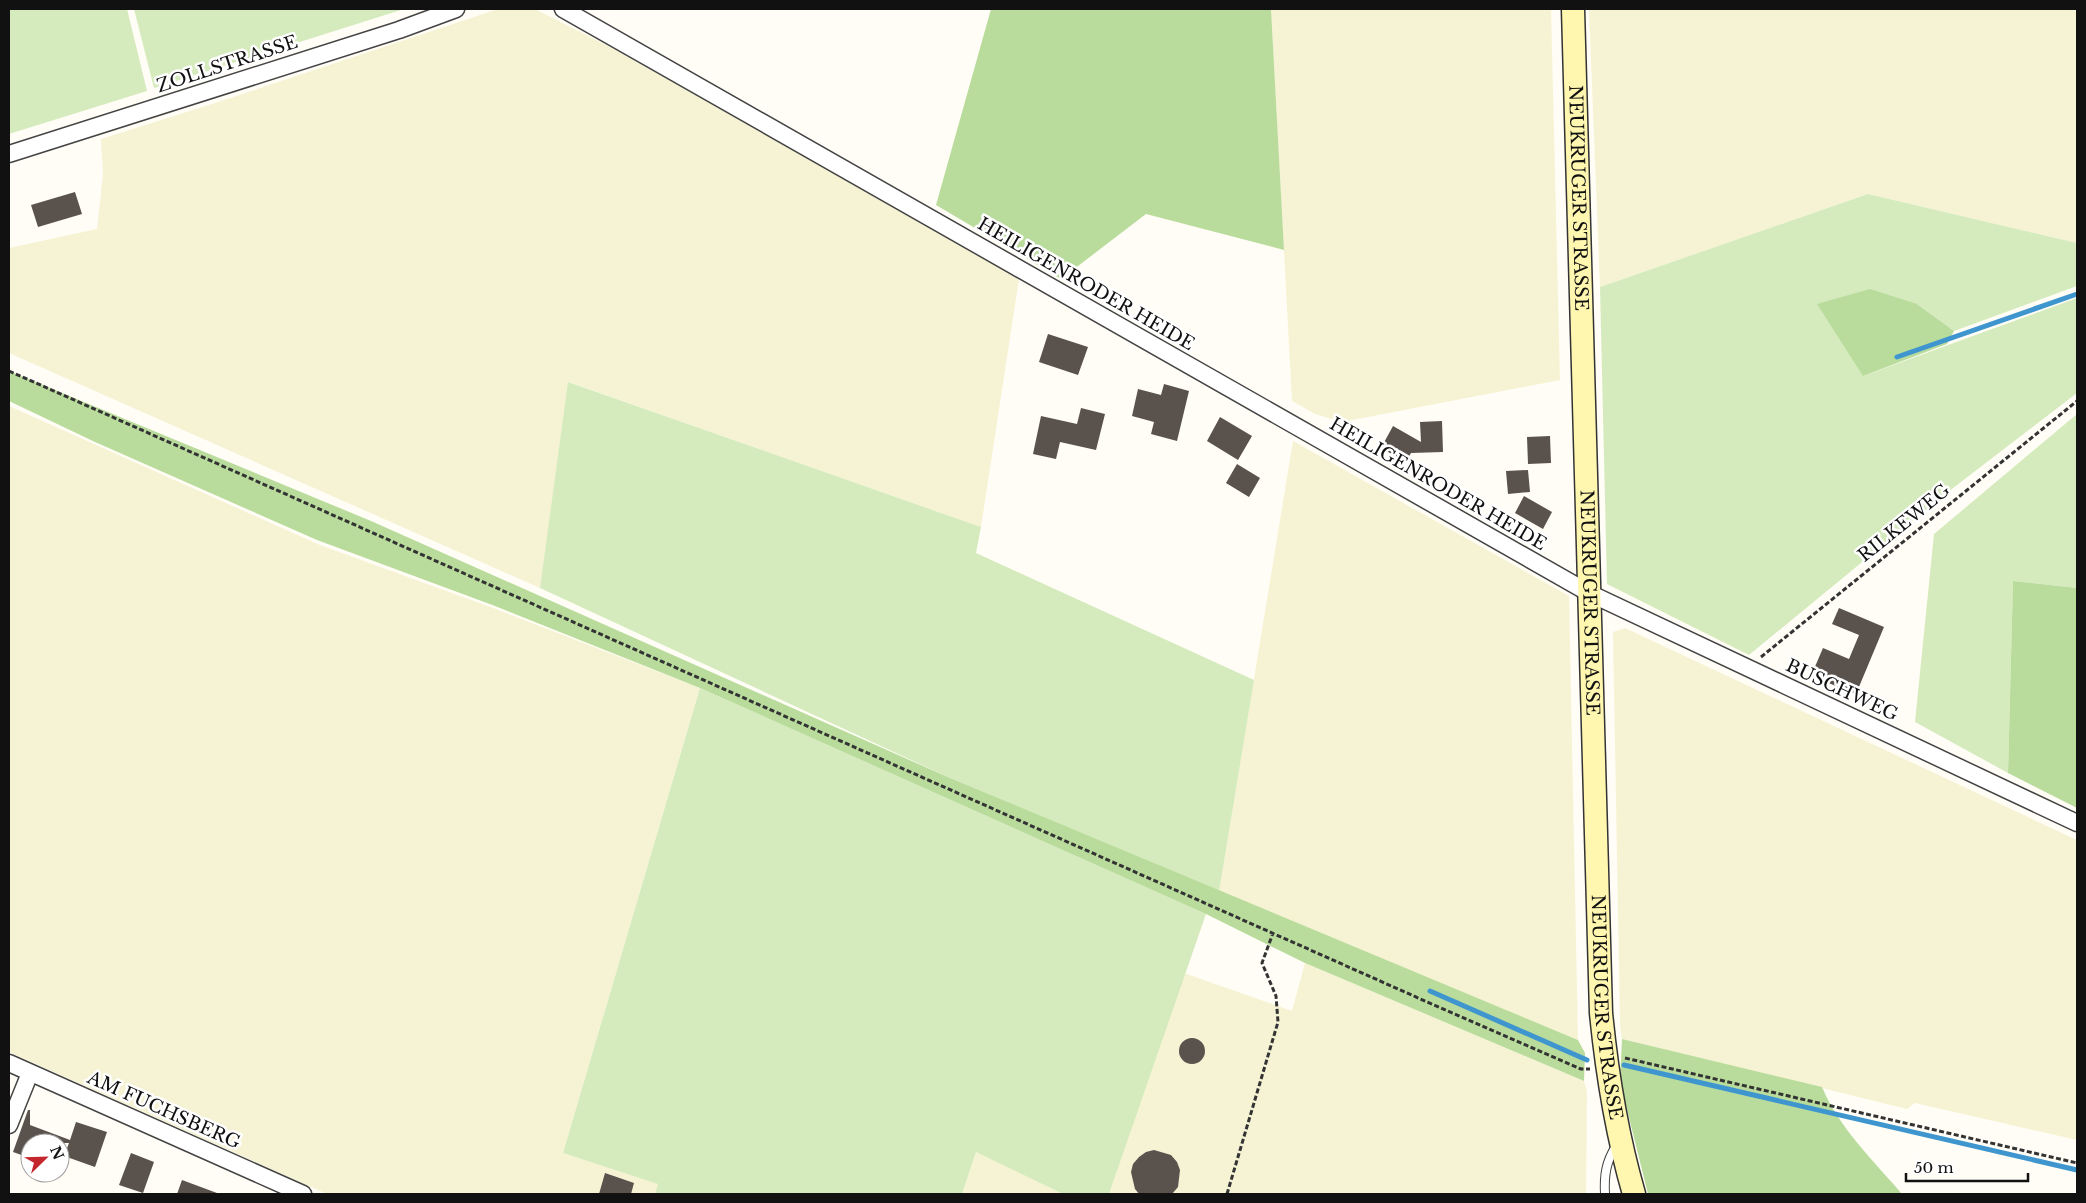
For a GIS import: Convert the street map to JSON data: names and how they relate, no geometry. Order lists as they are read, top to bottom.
{
  "streets": {
    "street": [
      "ZOLLSTRASSE",
      "NEUKRUGER STRASSE",
      "HEILIGENRODER HEIDE",
      "BUSCHWEG",
      "AM FUCHSBERG"
    ],
    "path": ["RILKEWEG"]
  },
  "crossings": [
    ["NEUKRUGER STRASSE", "HEILIGENRODER HEIDE"],
    ["NEUKRUGER STRASSE", "BUSCHWEG"],
    ["HEILIGENRODER HEIDE", "BUSCHWEG"],
    ["RILKEWEG", "BUSCHWEG"]
  ],
  "scale_bar": "50 m",
  "north": "top right"
}
